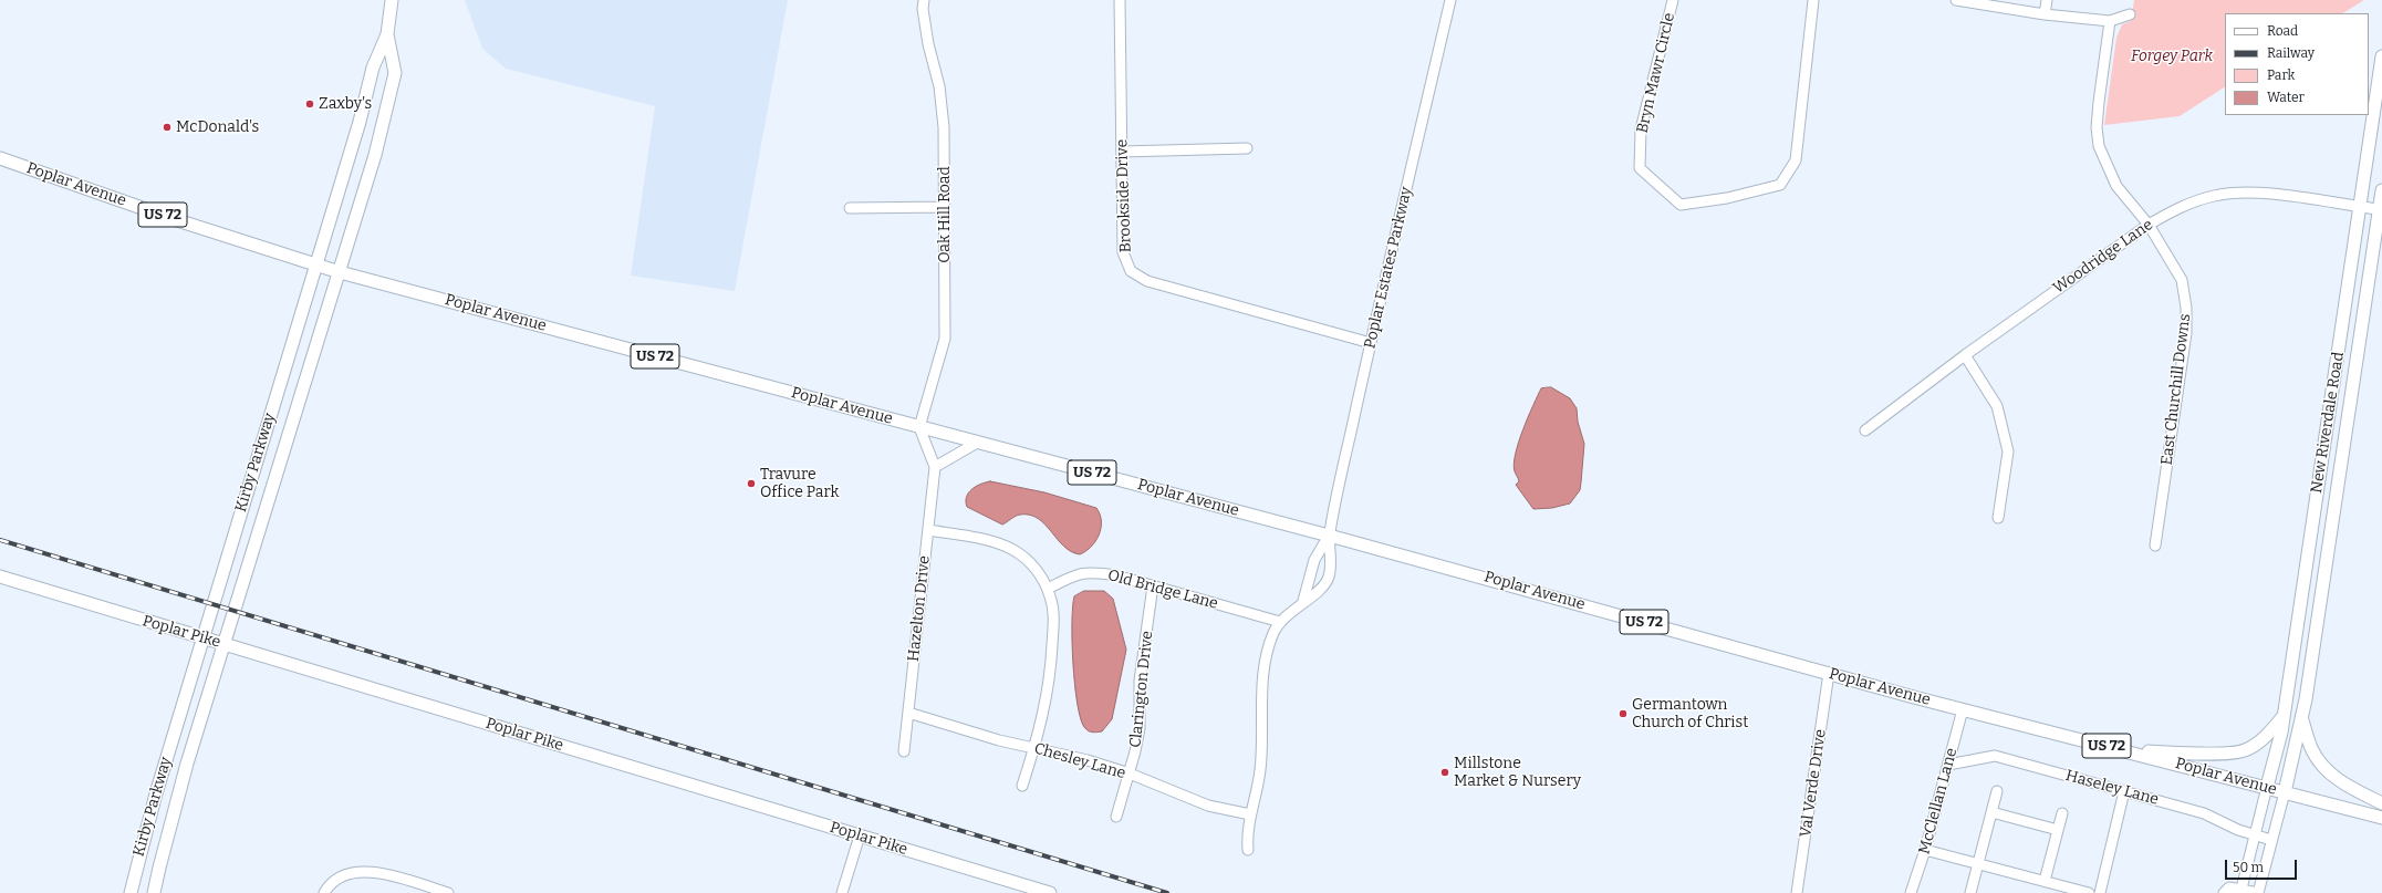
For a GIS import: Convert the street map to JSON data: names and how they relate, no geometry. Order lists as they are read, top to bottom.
{
  "streets": {
    "main road": [
      "Poplar Avenue",
      "US 72",
      "New Riverdale Road",
      "Kirby Parkway",
      "Poplar Pike"
    ],
    "street": [
      "Bryn Mawr Circle",
      "Brookside Drive",
      "Oak Hill Road",
      "Woodridge Lane",
      "Poplar Estates Parkway",
      "East Churchill Downs",
      "Old Bridge Lane",
      "Hazelton Drive",
      "Clarington Drive",
      "Chesley Lane",
      "Val Verde Drive",
      "Haseley Lane",
      "McClellan Lane"
    ]
  },
  "crossings": [
    ["Poplar Avenue", "Oak Hill Road"],
    ["Poplar Avenue", "Poplar Estates Parkway"],
    ["Poplar Avenue", "New Riverdale Road"],
    ["Poplar Avenue", "Kirby Parkway"],
    ["Poplar Avenue", "Hazelton Drive"],
    ["Poplar Avenue", "Val Verde Drive"],
    ["Poplar Avenue", "McClellan Lane"],
    ["Brookside Drive", "Poplar Estates Parkway"],
    ["Oak Hill Road", "Hazelton Drive"],
    ["Woodridge Lane", "East Churchill Downs"],
    ["Woodridge Lane", "New Riverdale Road"],
    ["Kirby Parkway", "Poplar Pike"],
    ["Old Bridge Lane", "Clarington Drive"],
    ["Hazelton Drive", "Chesley Lane"],
    ["Clarington Drive", "Chesley Lane"],
    ["Haseley Lane", "McClellan Lane"]
  ],
  "parks": ["Forgey Park"],
  "places": [
    "Zaxby's",
    "McDonald's",
    "Travure Office Park",
    "Germantown Church of Christ",
    "Millstone Market & Nursery"
  ],
  "legend": [
    "Road",
    "Railway",
    "Park",
    "Water"
  ],
  "scale_bar": "50 m"
}
